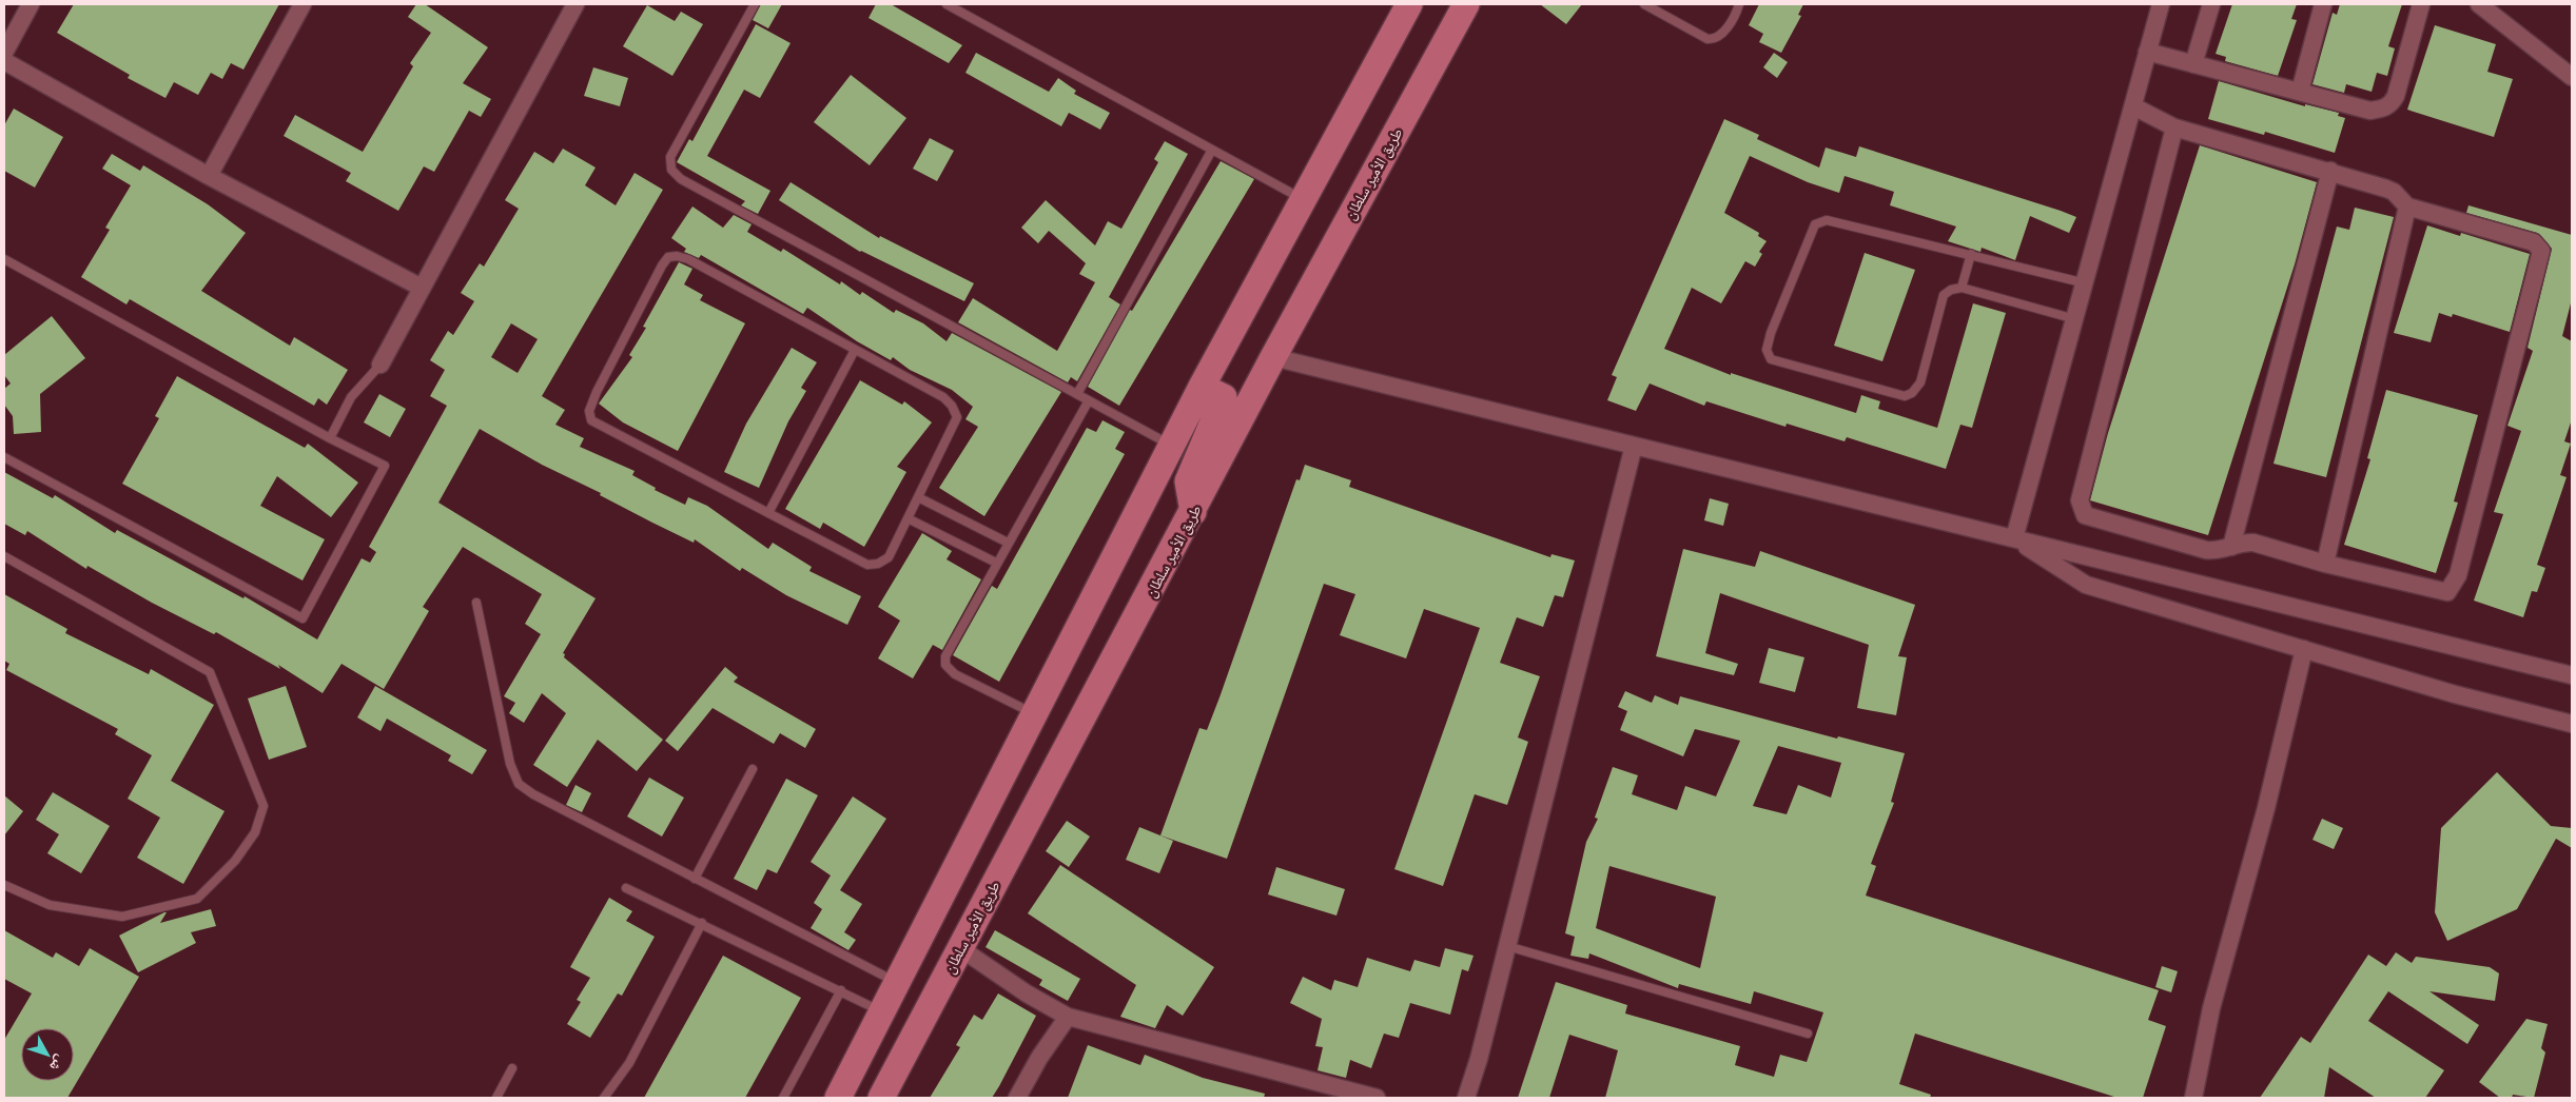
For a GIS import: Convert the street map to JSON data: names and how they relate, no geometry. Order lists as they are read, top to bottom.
{
  "streets": {
    "main road": ["طريق الأمير سلطان"]
  },
  "north": "bottom right"
}
